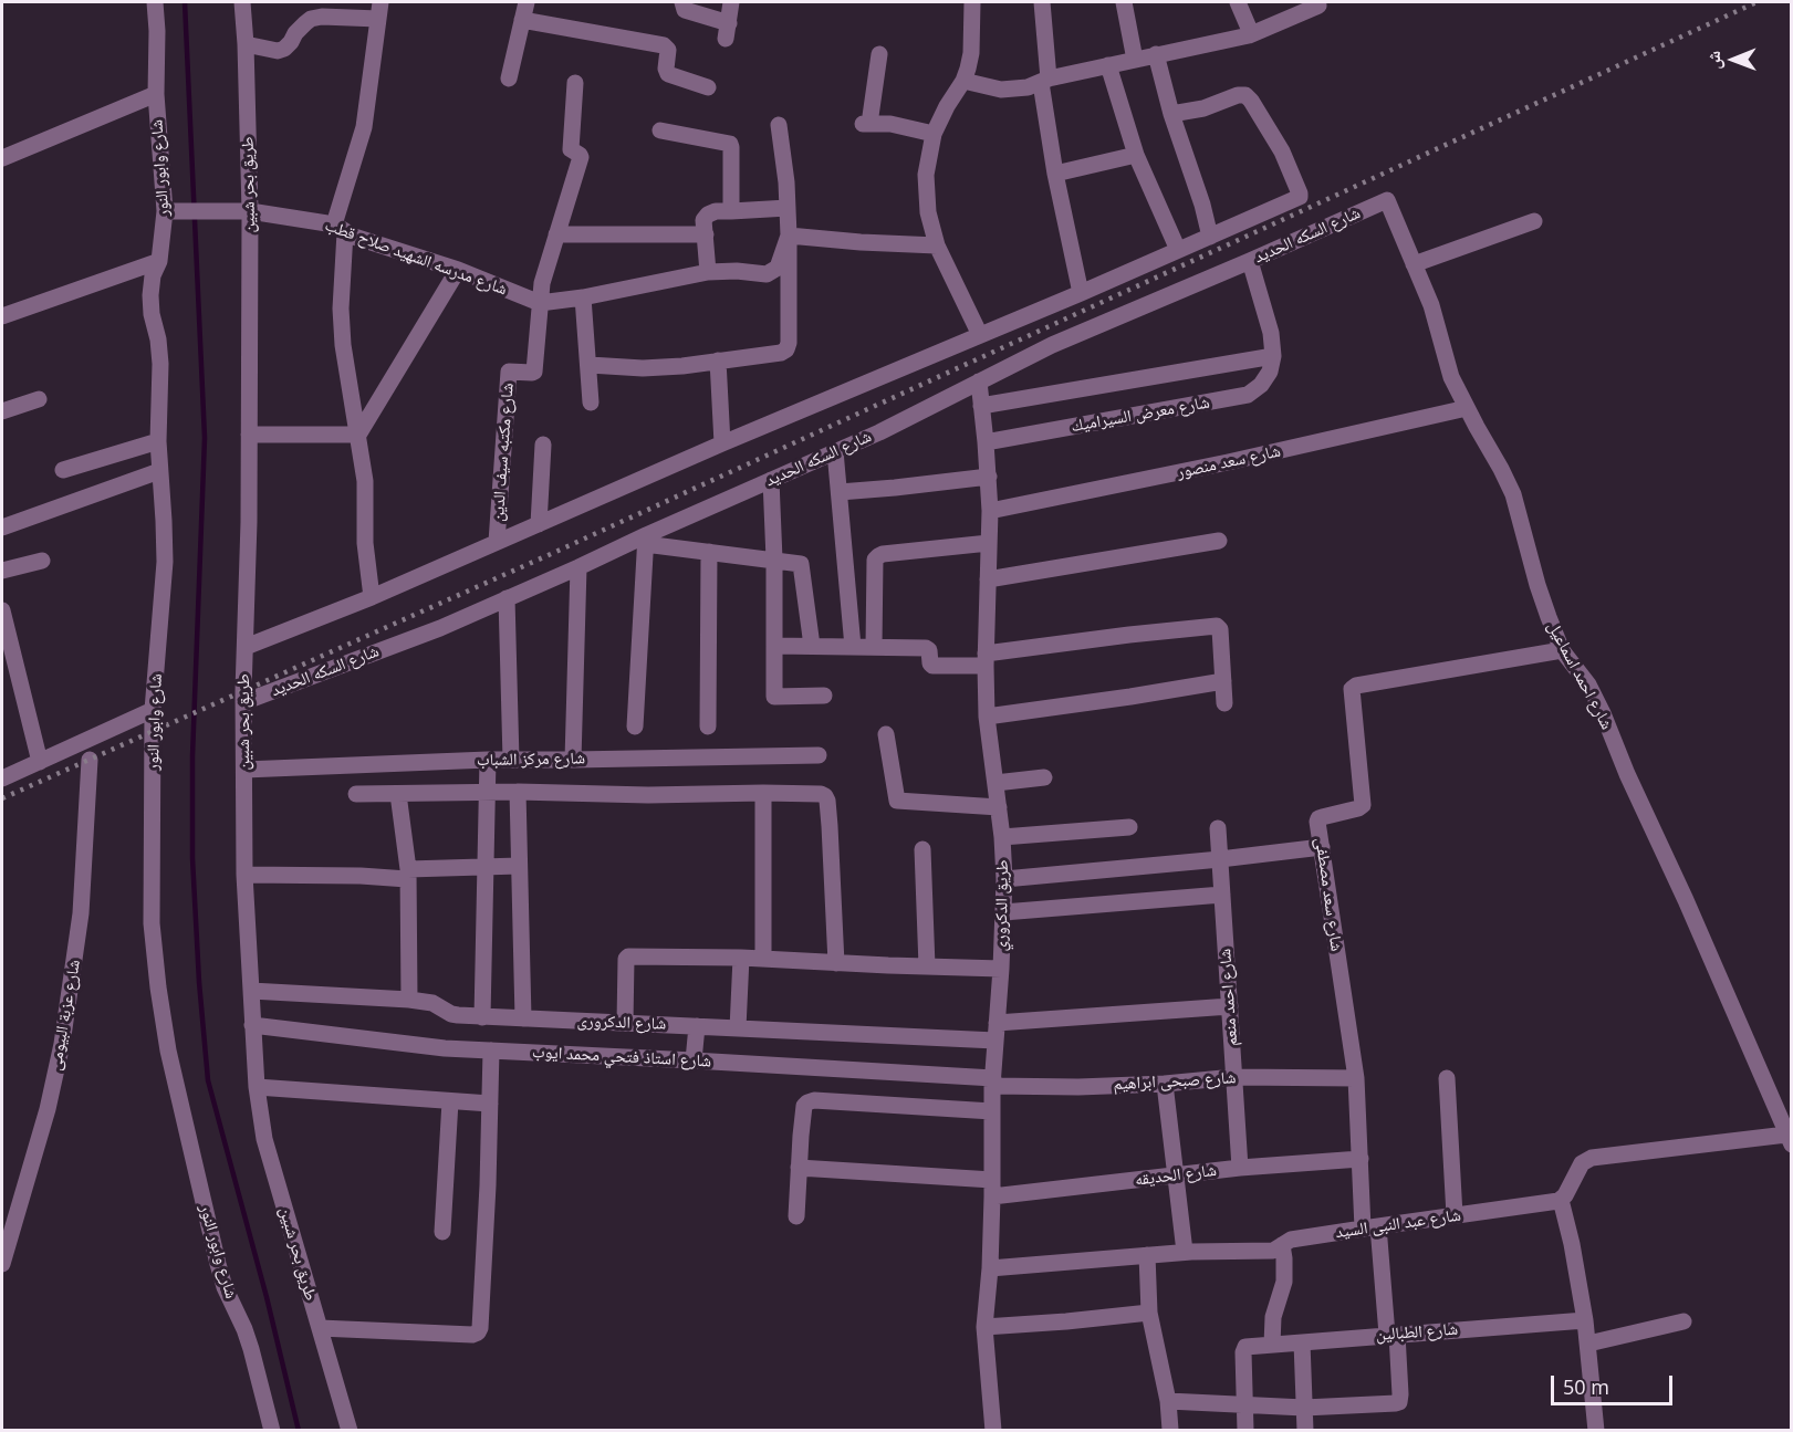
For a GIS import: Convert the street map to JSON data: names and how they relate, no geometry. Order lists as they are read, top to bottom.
{
  "streets": {
    "street": [
      "شارع وابور النور",
      "طريق بحر شبين",
      "شارع السكه الحديد",
      "شارع مدرسه الشهيد صلاح قطب",
      "شارع معرض السيراميك",
      "شارع مكتبه سيف الدين",
      "شارع سعد منصور",
      "شارع احمد اسماعيل",
      "شارع مركز الشباب",
      "شارع سعد مصطفى",
      "طريق الدكروري",
      "شارع احمد منعم",
      "شارع عزبة البيومى",
      "شارع الدكرورى",
      "شارع استاذ فتحي محمد ايوب",
      "شارع صبحى ابراهيم",
      "شارع الحديقه",
      "شارع عبد النبى السيد",
      "شارع الطبالين"
    ]
  },
  "crossings": [
    ["شارع وابور النور", "شارع مدرسه الشهيد صلاح قطب"],
    ["طريق بحر شبين", "شارع السكه الحديد"],
    ["طريق بحر شبين", "شارع مدرسه الشهيد صلاح قطب"],
    ["طريق بحر شبين", "شارع مركز الشباب"],
    ["طريق بحر شبين", "شارع الدكرورى"],
    ["طريق بحر شبين", "شارع استاذ فتحي محمد ايوب"],
    ["شارع السكه الحديد", "شارع احمد اسماعيل"],
    ["شارع السكه الحديد", "طريق الدكروري"],
    ["شارع مدرسه الشهيد صلاح قطب", "شارع مكتبه سيف الدين"],
    ["شارع معرض السيراميك", "طريق الدكروري"],
    ["شارع سعد منصور", "شارع احمد اسماعيل"],
    ["شارع سعد منصور", "طريق الدكروري"],
    ["شارع احمد اسماعيل", "شارع سعد مصطفى"],
    ["شارع سعد مصطفى", "شارع صبحى ابراهيم"],
    ["شارع سعد مصطفى", "شارع الحديقه"],
    ["شارع سعد مصطفى", "شارع عبد النبى السيد"],
    ["شارع سعد مصطفى", "شارع الطبالين"],
    ["طريق الدكروري", "شارع الدكرورى"],
    ["طريق الدكروري", "شارع استاذ فتحي محمد ايوب"],
    ["طريق الدكروري", "شارع صبحى ابراهيم"],
    ["طريق الدكروري", "شارع الحديقه"],
    ["طريق الدكروري", "شارع عبد النبى السيد"],
    ["شارع احمد منعم", "شارع صبحى ابراهيم"],
    ["شارع احمد منعم", "شارع الحديقه"],
    ["شارع استاذ فتحي محمد ايوب", "شارع صبحى ابراهيم"]
  ],
  "scale_bar": "50 m",
  "north": "left"
}
